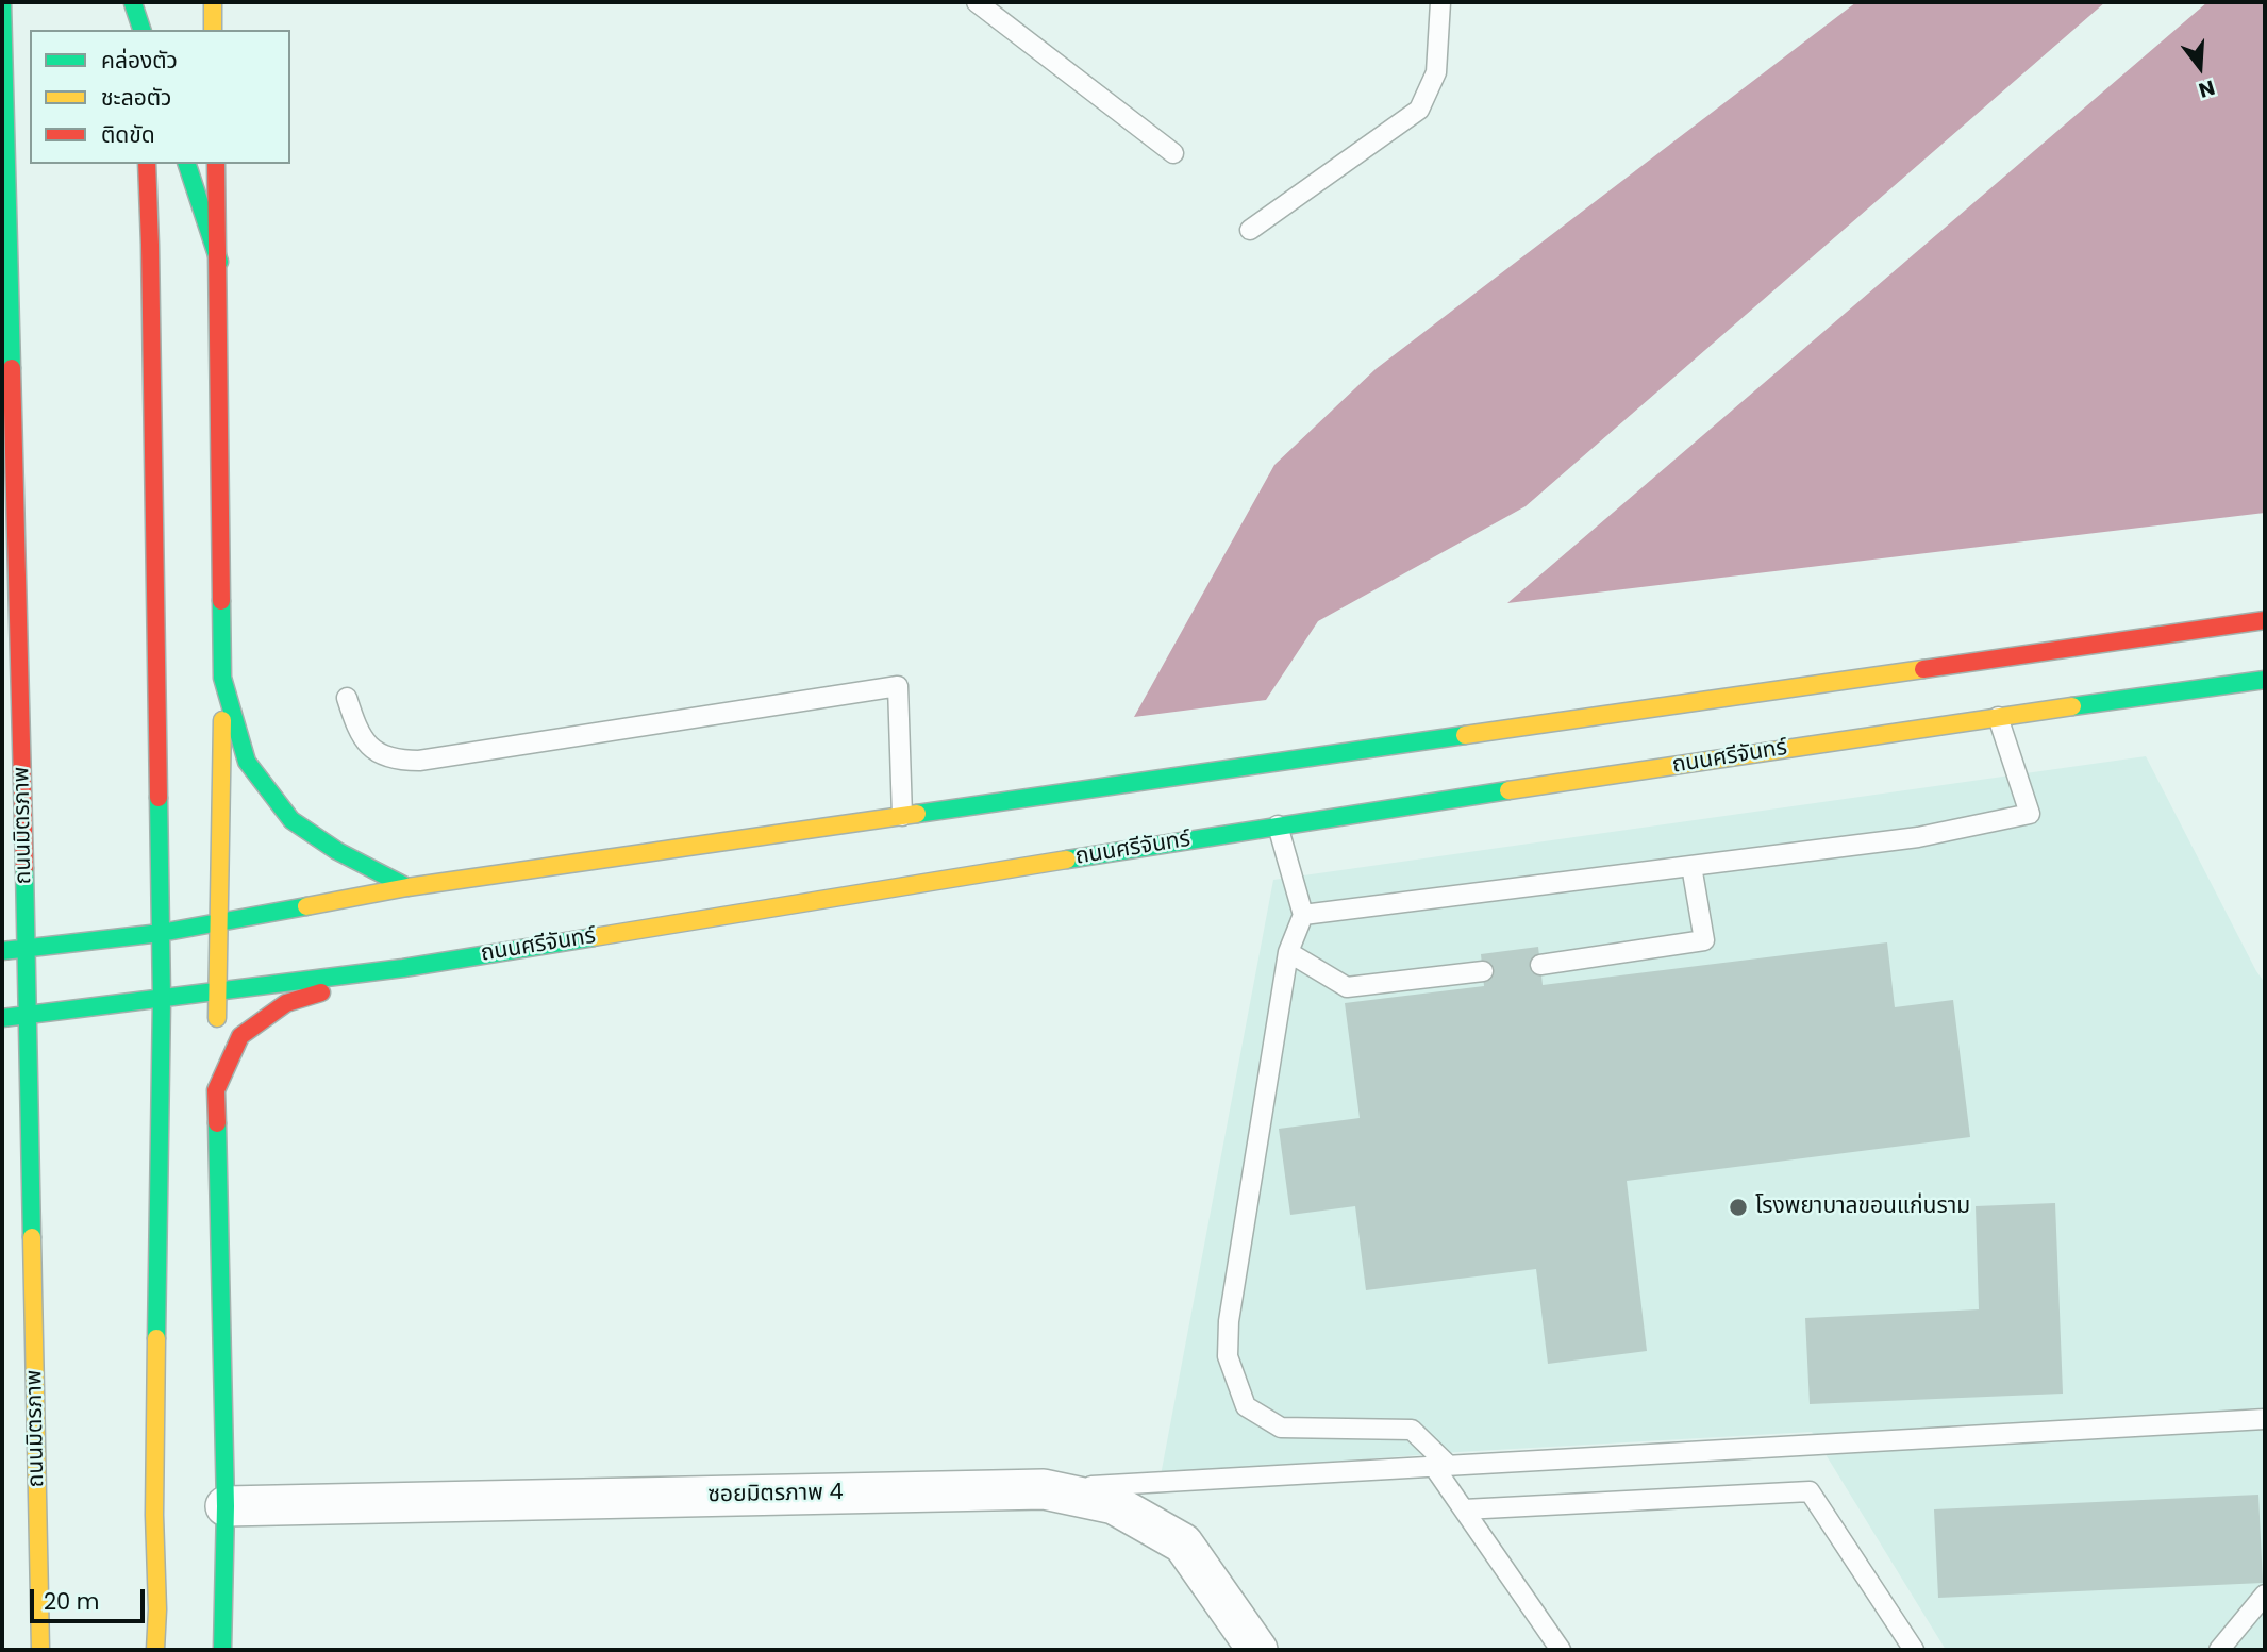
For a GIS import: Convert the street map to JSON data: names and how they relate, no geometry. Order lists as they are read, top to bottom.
{
  "streets": {
    "main road": ["ถนนศรีจันทร์", "ถนนมิตรภาพ"],
    "street": ["ซอยมิตรภาพ 4"]
  },
  "crossings": [
    ["ถนนศรีจันทร์", "ถนนมิตรภาพ"]
  ],
  "places": ["โรงพยาบาลขอนแก่นราม"],
  "legend": ["คล่องตัว", "ชะลอตัว", "ติดขัด"],
  "scale_bar": "20 m",
  "north": "bottom"
}
